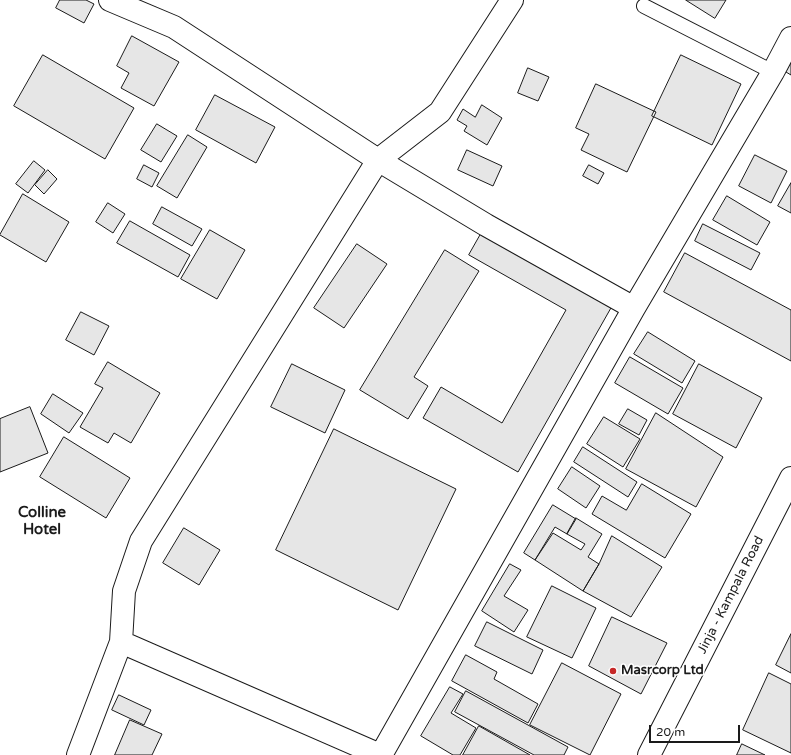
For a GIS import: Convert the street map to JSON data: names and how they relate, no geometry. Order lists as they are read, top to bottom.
{
  "streets": {
    "main road": ["Jinja - Kampala Road"]
  },
  "districts": ["Colline Hotel"],
  "places": ["Masrcorp Ltd"],
  "scale_bar": "20 m"
}
